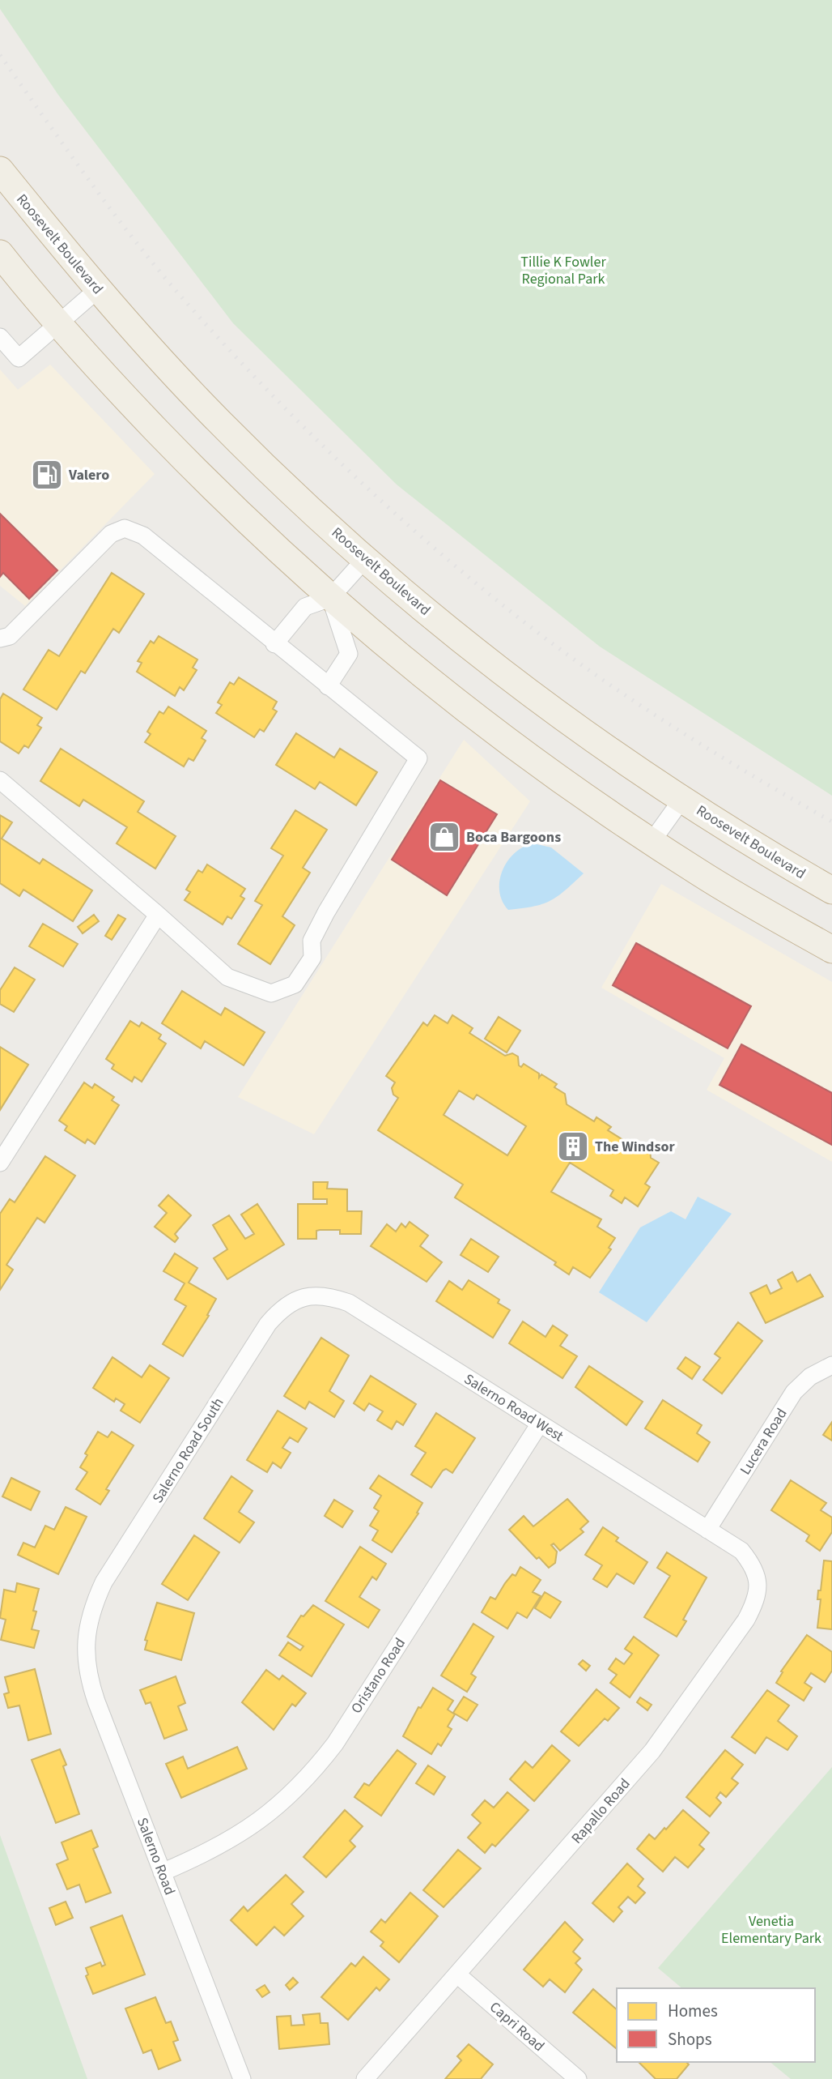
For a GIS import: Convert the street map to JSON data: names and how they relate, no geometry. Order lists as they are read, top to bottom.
{
  "streets": {
    "highway": ["Roosevelt Boulevard"],
    "street": [
      "Salerno Road West",
      "Lucera Road",
      "Salerno Road South",
      "Oristano Road",
      "Rapallo Road",
      "Salerno Road",
      "Capri Road"
    ]
  },
  "crossings": [
    ["Salerno Road West", "Lucera Road"],
    ["Salerno Road West", "Salerno Road South"],
    ["Salerno Road West", "Oristano Road"],
    ["Salerno Road West", "Rapallo Road"],
    ["Lucera Road", "Rapallo Road"],
    ["Salerno Road South", "Salerno Road"],
    ["Oristano Road", "Salerno Road"],
    ["Rapallo Road", "Capri Road"]
  ],
  "parks": ["Tillie K Fowler Regional Park", "Venetia Elementary Park"],
  "places": {
    "fuel station": ["Valero"],
    "shop": ["Boca Bargoons"],
    "building": ["The Windsor"]
  },
  "legend": ["Homes", "Shops"]
}
